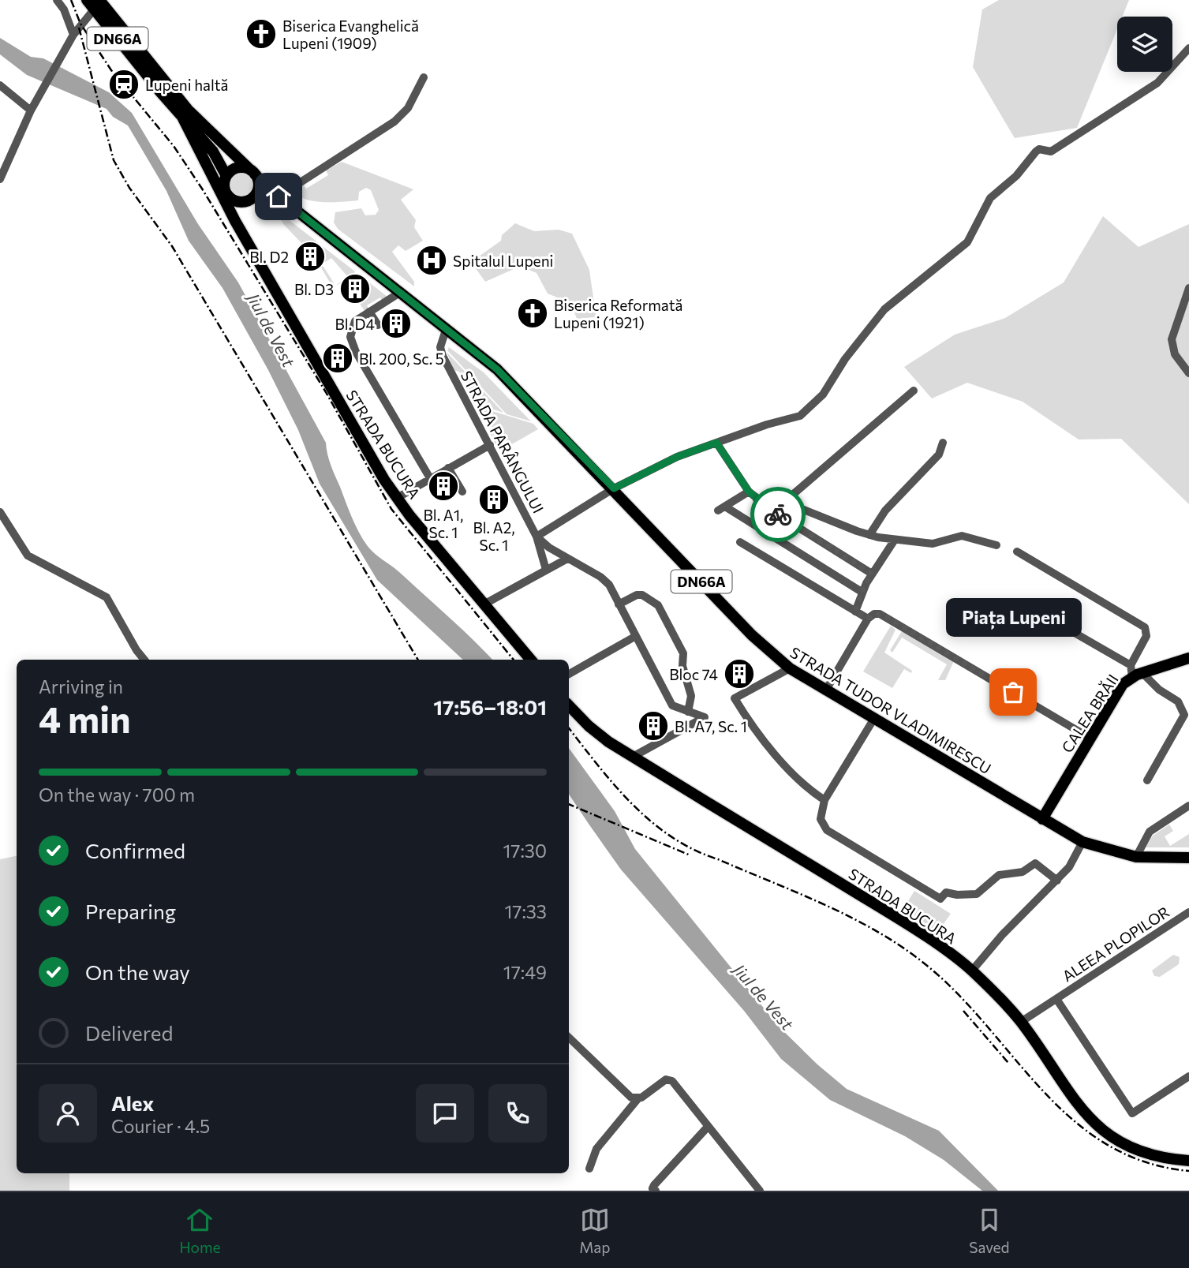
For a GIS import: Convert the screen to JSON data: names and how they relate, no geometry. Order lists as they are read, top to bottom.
{
  "streets": {
    "main road": [
      "DN66A",
      "STRADA BUCURA",
      "STRADA TUDOR VLADIMIRESCU",
      "CALEA BRĂII"
    ],
    "street": ["STRADA PARÂNGULUI", "ALEEA PLOPILOR"]
  },
  "crossings": [
    ["DN66A", "STRADA TUDOR VLADIMIRESCU"],
    ["STRADA PARÂNGULUI", "STRADA BUCURA"],
    ["STRADA PARÂNGULUI", "STRADA TUDOR VLADIMIRESCU"],
    ["STRADA BUCURA", "ALEEA PLOPILOR"],
    ["STRADA TUDOR VLADIMIRESCU", "CALEA BRĂII"]
  ],
  "water": ["Jiul de Vest"],
  "places": {
    "church": ["Biserica Evanghelică Lupeni (1909)", "Biserica Reformată Lupeni (1921)"],
    "station": ["Lupeni haltă"],
    "building": [
      "Bl. D2",
      "Bl. D3",
      "Bl. D4",
      "Bl. 200, Sc. 5",
      "Bl. A1, Sc. 1",
      "Bl. A2, Sc. 1",
      "Bloc 74",
      "Bl. A7, Sc. 1"
    ],
    "hospital": ["Spitalul Lupeni"],
    "other": ["Piața Lupeni"]
  },
  "page": {
    "bubble": "Piața Lupeni",
    "heading": ["4 min", "Arriving in", "17:56–18:01"],
    "panel": ["Alex", "Courier · 4.5"],
    "bar": "On the way · 700 m",
    "list": [
      ["Confirmed", "17:30"],
      ["Preparing", "17:33"],
      ["On the way", "17:49"],
      "Delivered"
    ],
    "tabs": ["Home", "Map", "Saved"]
  }
}
